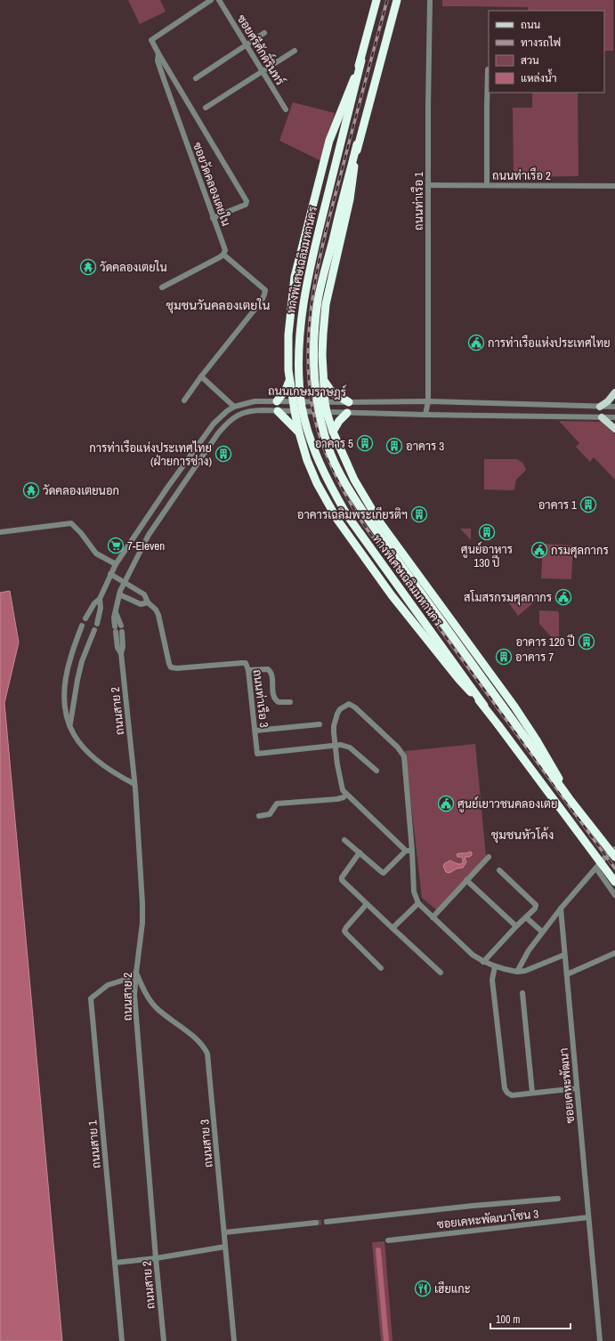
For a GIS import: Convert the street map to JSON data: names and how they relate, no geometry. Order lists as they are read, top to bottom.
{
  "streets": {
    "highway": ["ทางพิเศษเฉลิมมหานคร"],
    "street": [
      "ซอยศรีศักดิ์รินทร์",
      "ถนนท่าเรือ 2",
      "ซอยวัดคลองเตยใน",
      "ถนนท่าเรือ 1",
      "ถนนเกษมราษฎร์",
      "ถนนท่าเรือ 3",
      "ถนนสาย 2",
      "ซอยเคหะพัฒนา",
      "ถนนสาย 3",
      "ถนนสาย 1",
      "ซอยเคหะพัฒนาโซน 3"
    ]
  },
  "crossings": [
    ["ถนนท่าเรือ 2", "ถนนท่าเรือ 1"],
    ["ถนนท่าเรือ 1", "ถนนเกษมราษฎร์"],
    ["ถนนเกษมราษฎร์", "ถนนท่าเรือ 3"],
    ["ถนนเกษมราษฎร์", "ถนนสาย 2"],
    ["ถนนสาย 2", "ถนนสาย 3"],
    ["ถนนสาย 2", "ถนนสาย 1"],
    ["ซอยเคหะพัฒนา", "ซอยเคหะพัฒนาโซน 3"],
    ["ถนนสาย 3", "ถนนสาย 1"]
  ],
  "districts": ["ชุมชนวันคลองเตยใน", "ชุมชนหัวโค้ง"],
  "places": {
    "temple": ["วัดคลองเตยใน", "วัดคลองเตยนอก"],
    "public building": [
      "การท่าเรือแห่งประเทศไทย",
      "กรมศุลกากร",
      "สโมสรกรมศุลกากร",
      "ศูนย์เยาวชนคลองเตย"
    ],
    "building": [
      "อาคาร 5",
      "อาคาร 3",
      "การท่าเรือแห่งประเทศไทย (ฝ่ายการช่าง)",
      "อาคาร 1",
      "อาคารเฉลิมพระเกียรติฯ",
      "ศูนย์อาหาร 130 ปี",
      "อาคาร 120 ปี",
      "อาคาร 7"
    ],
    "supermarket": ["7-Eleven"],
    "restaurant": ["เฮียแกะ"]
  },
  "legend": [
    "ถนน",
    "ทางรถไฟ",
    "สวน",
    "แหล่งน้ำ"
  ],
  "scale_bar": "100 m"
}
